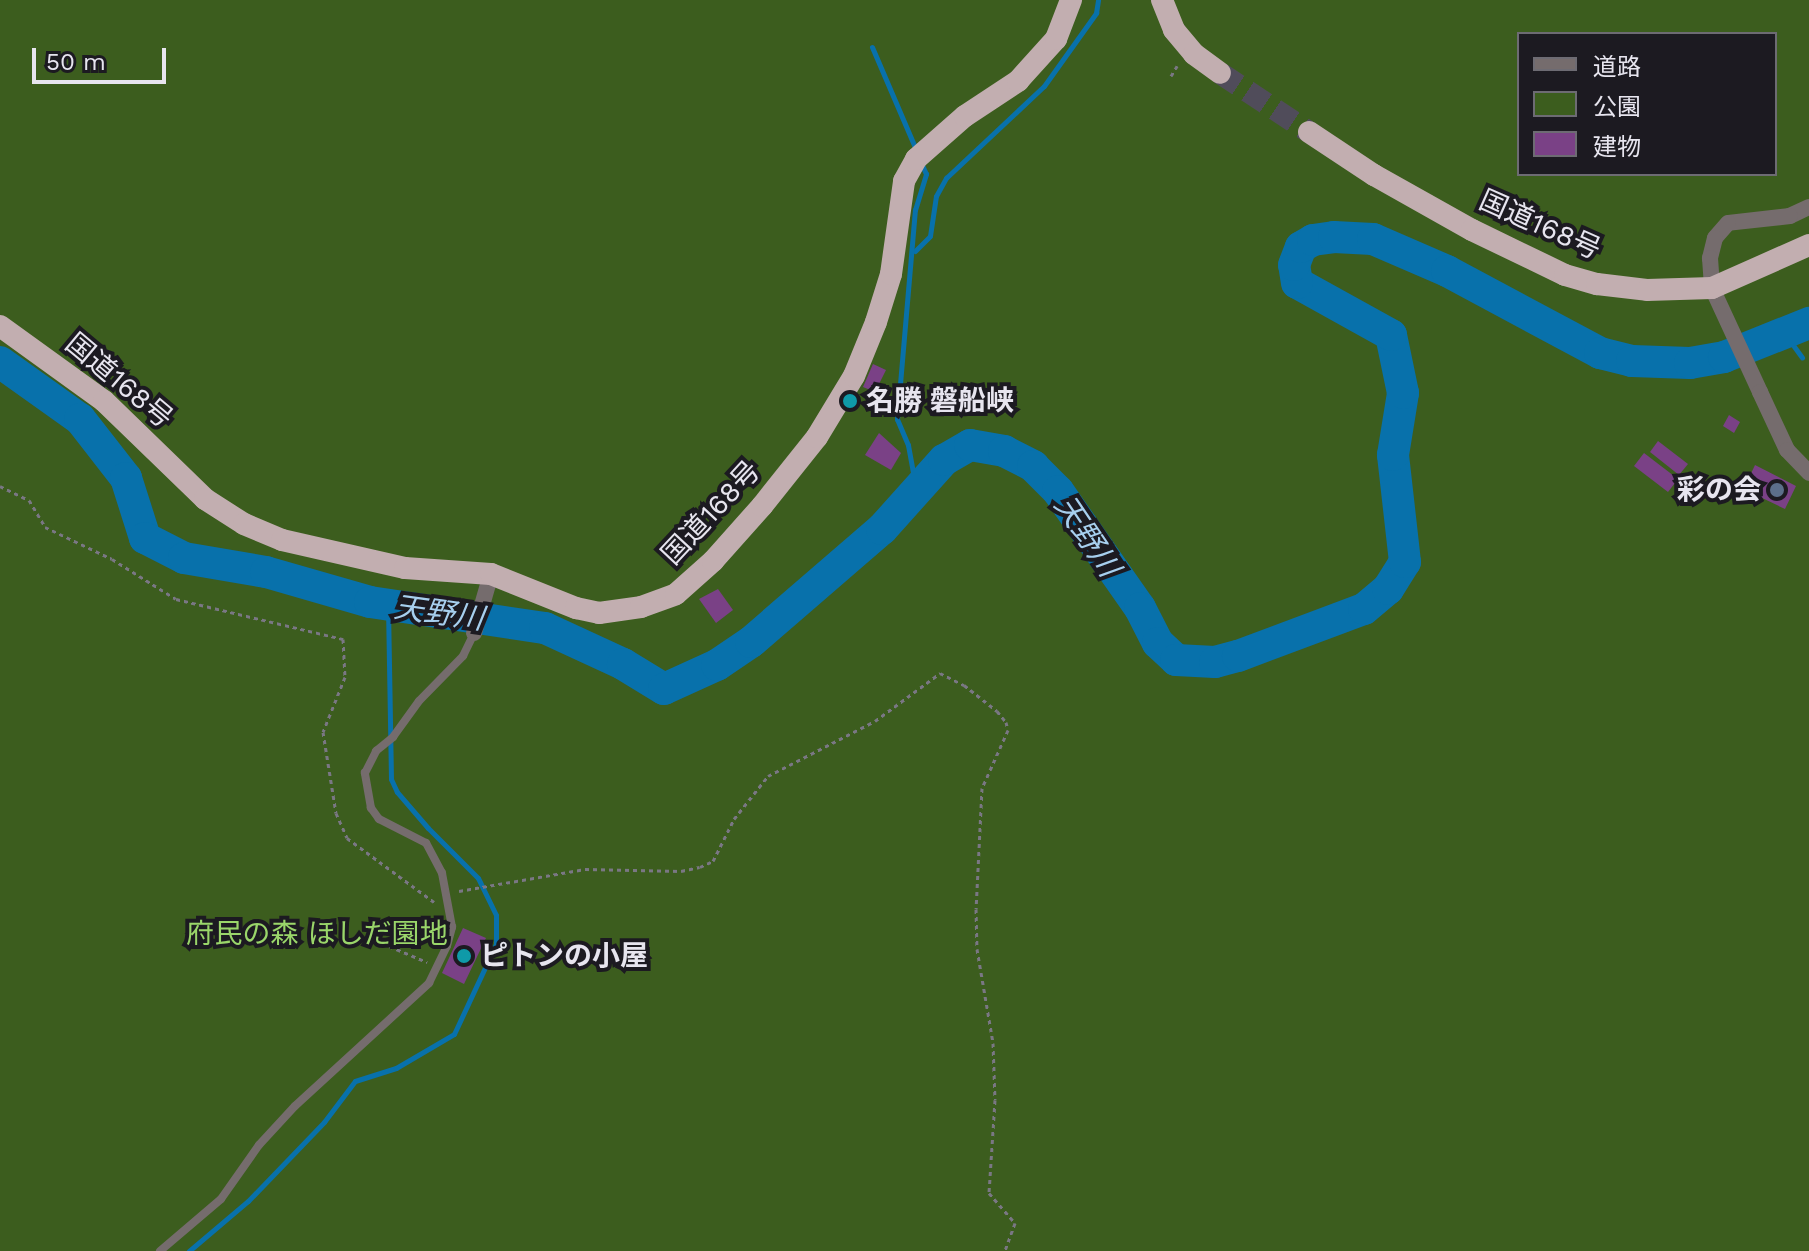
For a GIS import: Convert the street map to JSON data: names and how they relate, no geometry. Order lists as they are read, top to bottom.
{
  "streets": {
    "highway": ["国道168号"]
  },
  "water": ["天野川"],
  "parks": ["府民の森 ほしだ園地"],
  "places": ["名勝 磐船峡", "彩の会", "ピトンの小屋"],
  "legend": ["道路", "公園", "建物"],
  "scale_bar": "50 m"
}
